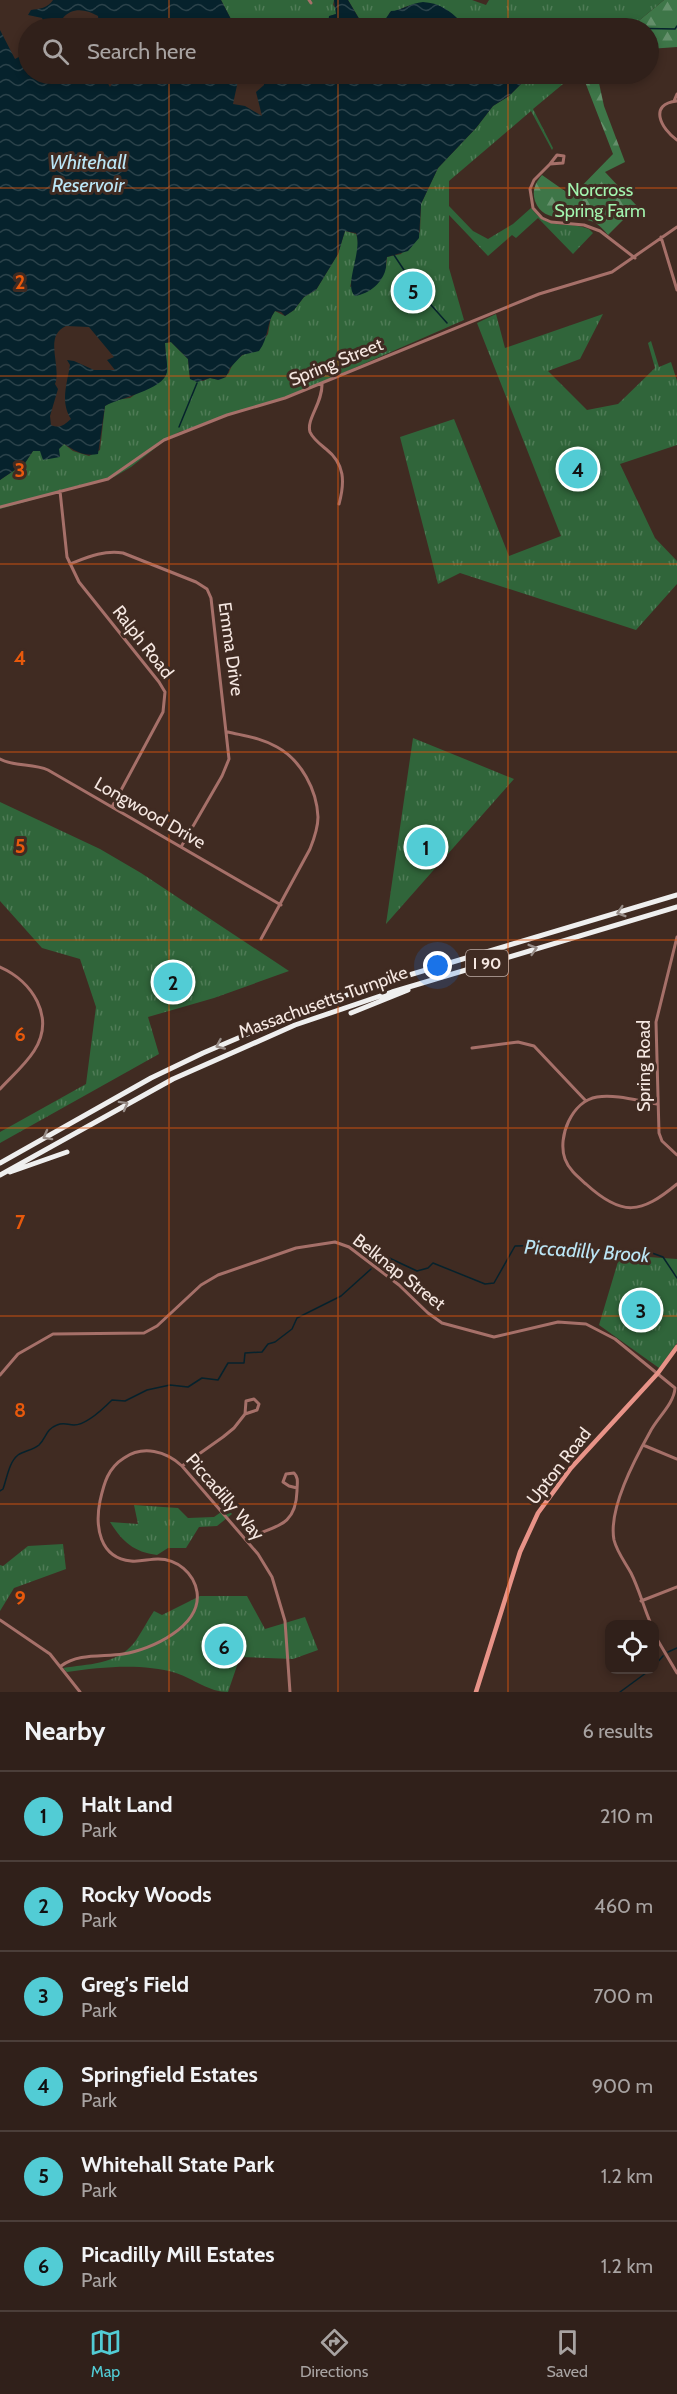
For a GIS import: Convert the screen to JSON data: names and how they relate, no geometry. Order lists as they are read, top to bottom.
{
  "streets": {
    "highway": ["I 90", "Massachusetts Turnpike"],
    "main road": ["Upton Road"],
    "street": [
      "Spring Street",
      "Ralph Road",
      "Emma Drive",
      "Longwood Drive",
      "Spring Road",
      "Belknap Street",
      "Piccadilly Way"
    ]
  },
  "crossings": [
    ["Spring Street", "Ralph Road"],
    ["Ralph Road", "Emma Drive"],
    ["Ralph Road", "Longwood Drive"],
    ["Emma Drive", "Longwood Drive"],
    ["Belknap Street", "Upton Road"]
  ],
  "water": ["Whitehall Reservoir", "Piccadilly Brook"],
  "parks": ["Norcross Spring Farm"],
  "page": {
    "search": "Search here",
    "pins": [
      "5",
      "4",
      "1",
      "2",
      "3",
      "6"
    ],
    "heading": ["Nearby", "6 results"],
    "list": [
      {
        "mark": "1",
        "name": "Halt Land",
        "note": "Park",
        "value": "210 m"
      },
      {
        "mark": "2",
        "name": "Rocky Woods",
        "note": "Park",
        "value": "460 m"
      },
      {
        "mark": "3",
        "name": "Greg's Field",
        "note": "Park",
        "value": "700 m"
      },
      {
        "mark": "4",
        "name": "Springfield Estates",
        "note": "Park",
        "value": "900 m"
      },
      {
        "mark": "5",
        "name": "Whitehall State Park",
        "note": "Park",
        "value": "1.2 km"
      },
      {
        "mark": "6",
        "name": "Picadilly Mill Estates",
        "note": "Park",
        "value": "1.2 km"
      }
    ],
    "nav": ["Map", "Directions", "Saved"]
  },
  "grid": {
    "rows": [
      "2",
      "3",
      "4",
      "5",
      "6",
      "7",
      "8",
      "9"
    ]
  }
}
